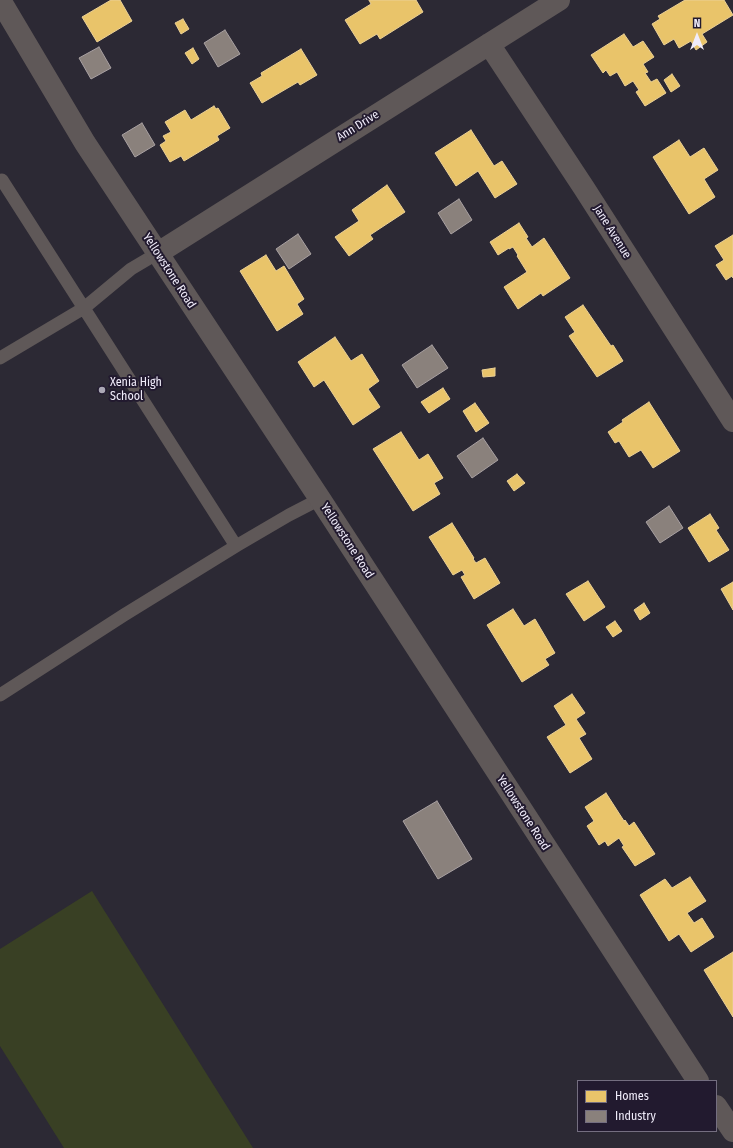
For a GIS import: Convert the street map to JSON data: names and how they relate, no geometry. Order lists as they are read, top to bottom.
{
  "streets": {
    "street": ["Ann Drive", "Jane Avenue", "Yellowstone Road"]
  },
  "crossings": [
    ["Ann Drive", "Jane Avenue"],
    ["Ann Drive", "Yellowstone Road"]
  ],
  "places": ["Xenia High School"],
  "legend": ["Homes", "Industry"],
  "north": "top"
}
